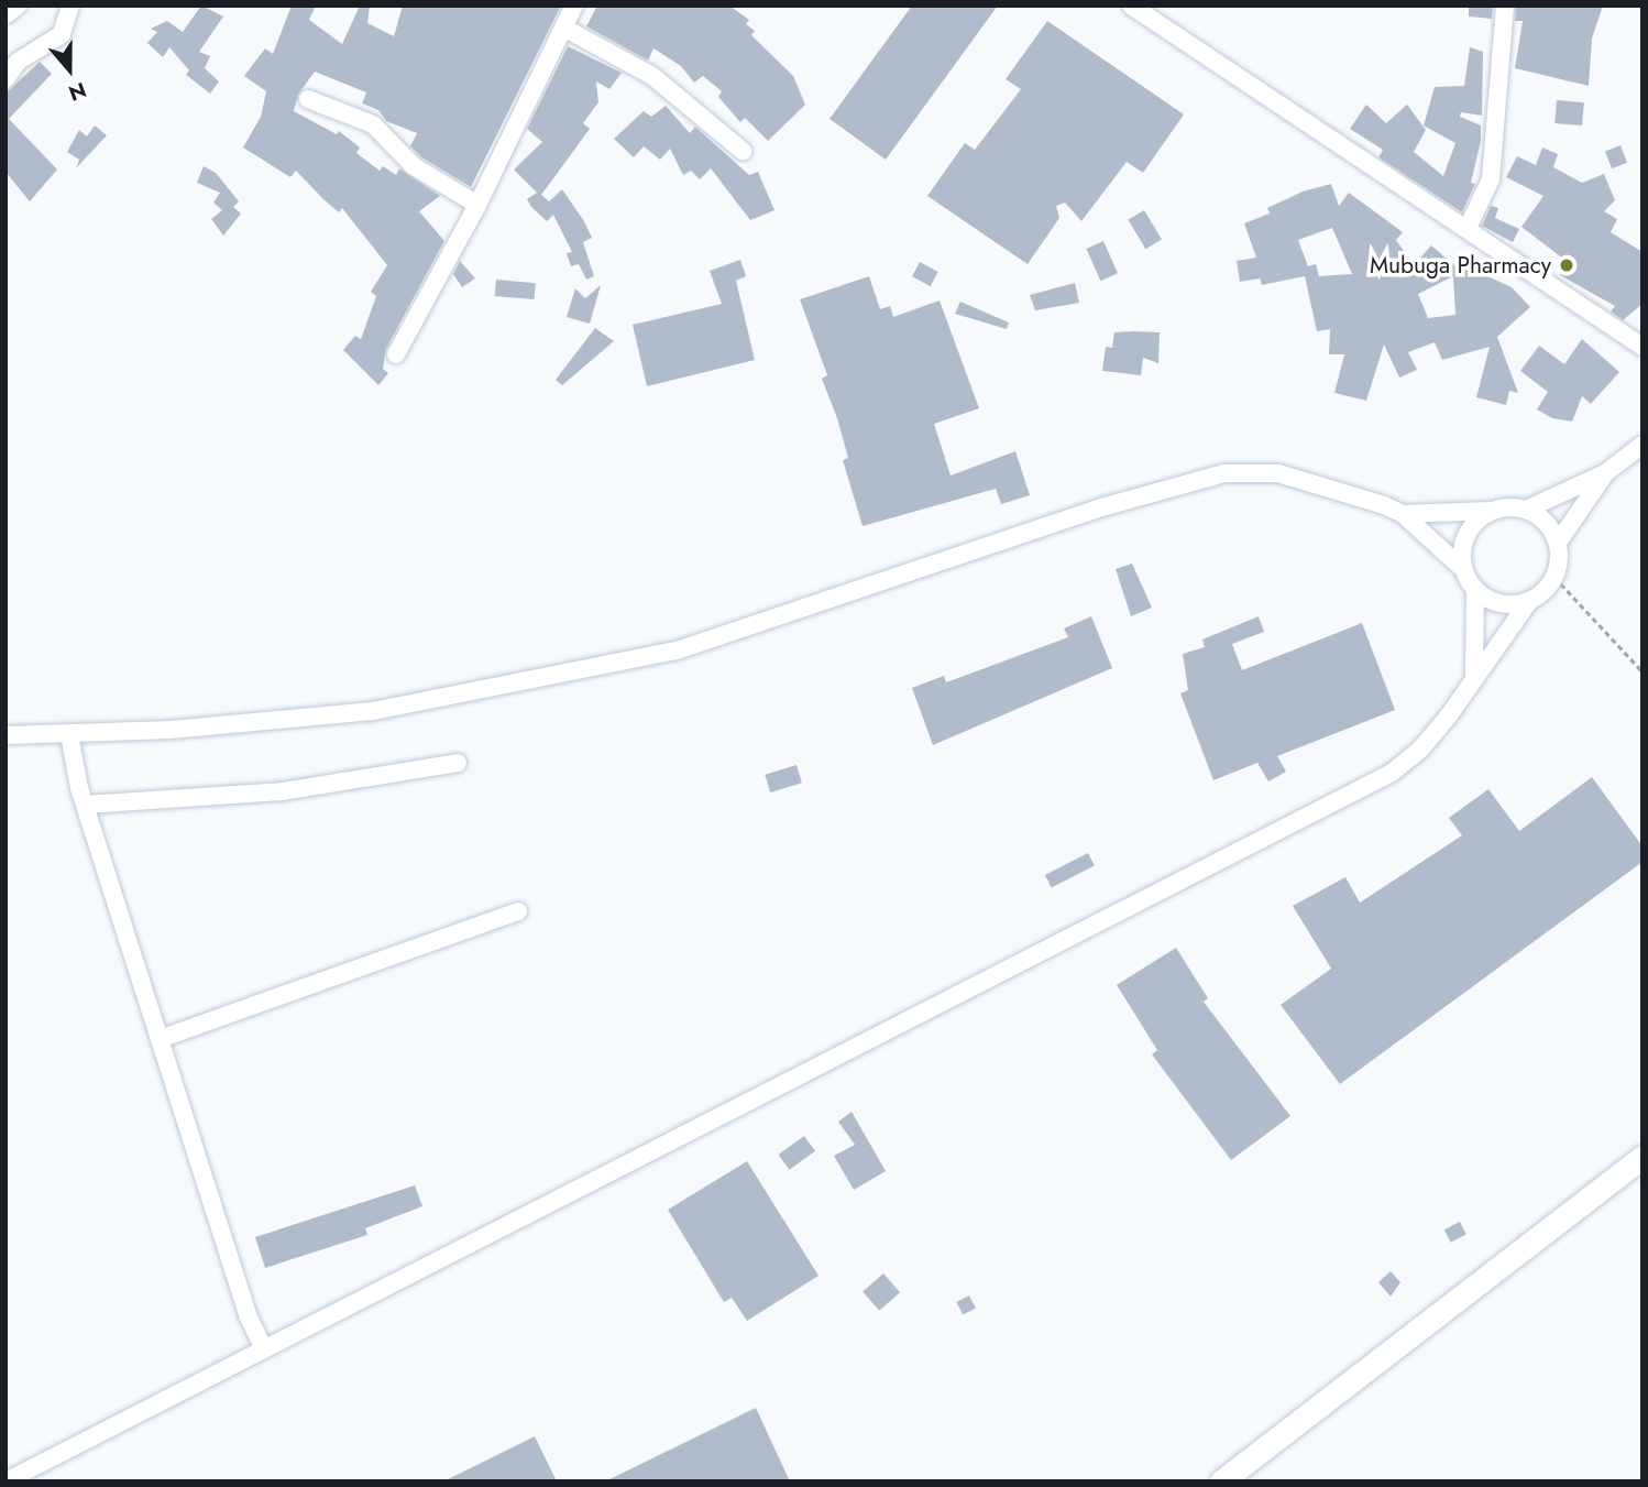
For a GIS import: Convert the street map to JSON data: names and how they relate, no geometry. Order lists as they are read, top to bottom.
{
  "places": ["Mubuga Pharmacy"],
  "north": "bottom"
}
